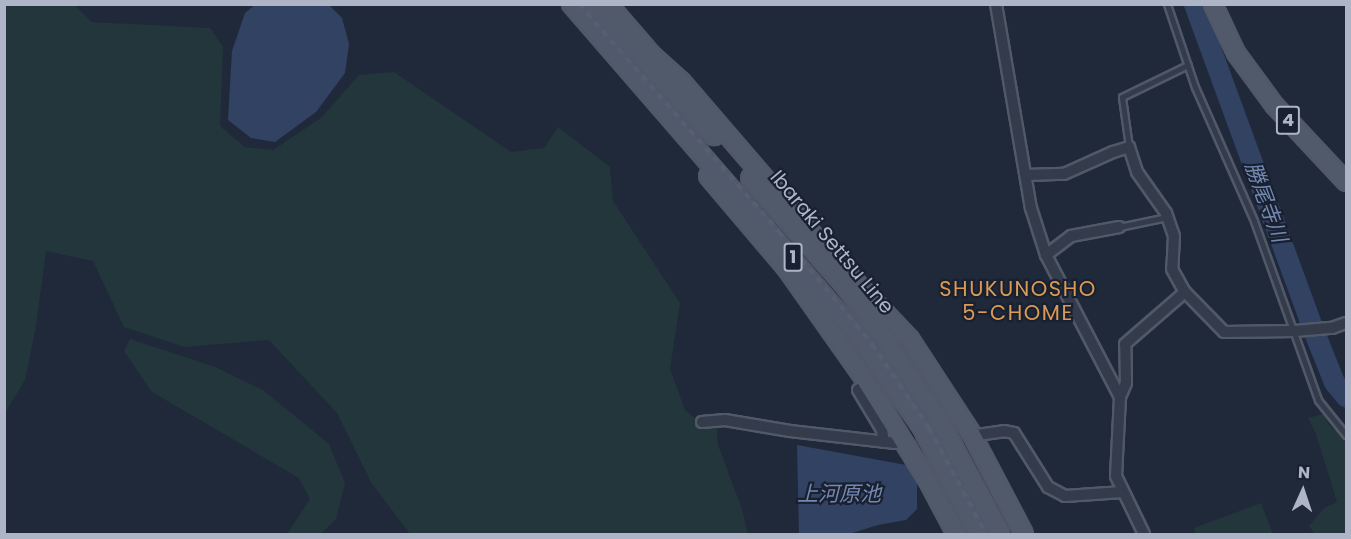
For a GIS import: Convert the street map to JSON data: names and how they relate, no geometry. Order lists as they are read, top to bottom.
{
  "streets": {
    "main road": ["4", "Ibaraki Settsu Line", "1"]
  },
  "crossings": [
    ["Ibaraki Settsu Line", "1"]
  ],
  "districts": ["SHUKUNOSHO 5-CHOME"],
  "water": ["勝尾寺川", "上河原池"],
  "north": "top"
}
